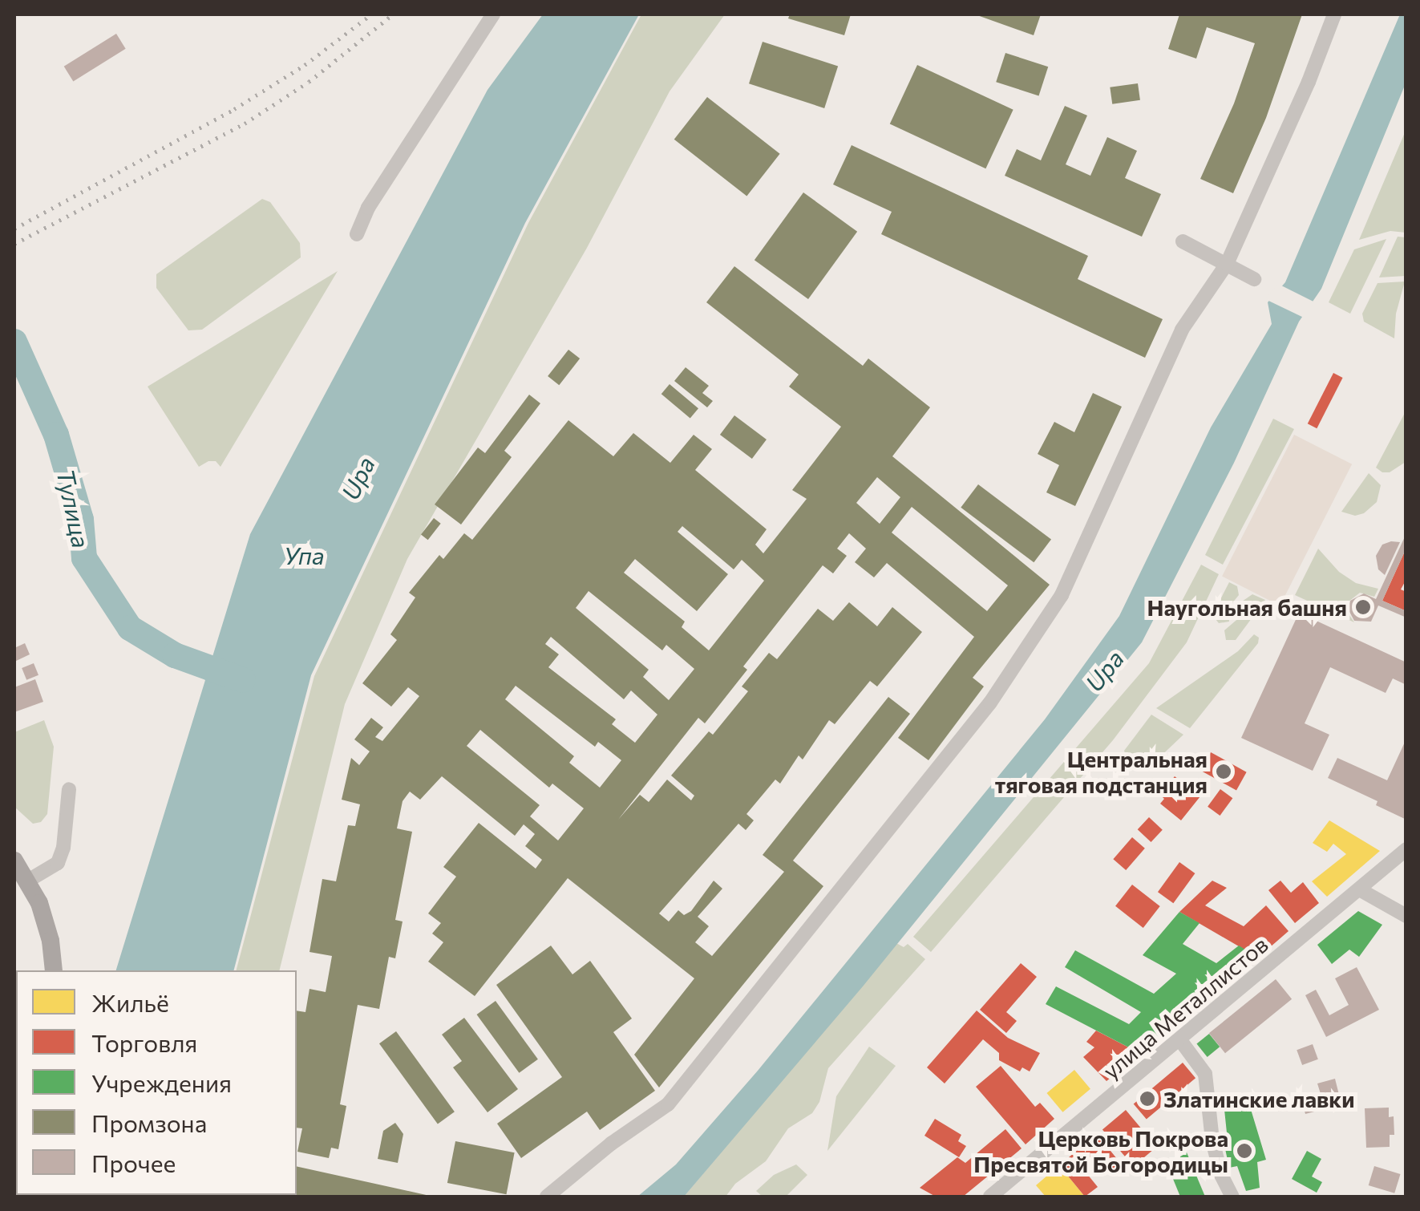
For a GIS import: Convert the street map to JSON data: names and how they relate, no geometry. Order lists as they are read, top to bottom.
{
  "streets": {
    "street": ["улица Металлистов"]
  },
  "water": ["Upa", "Тулица", "Упа"],
  "places": [
    "Наугольная башня",
    "Центральная тяговая подстанция",
    "Златинские лавки",
    "Церковь Покрова Пресвятой Богородицы"
  ],
  "legend": [
    "Жильё",
    "Торговля",
    "Учреждения",
    "Промзона",
    "Прочее"
  ]
}
